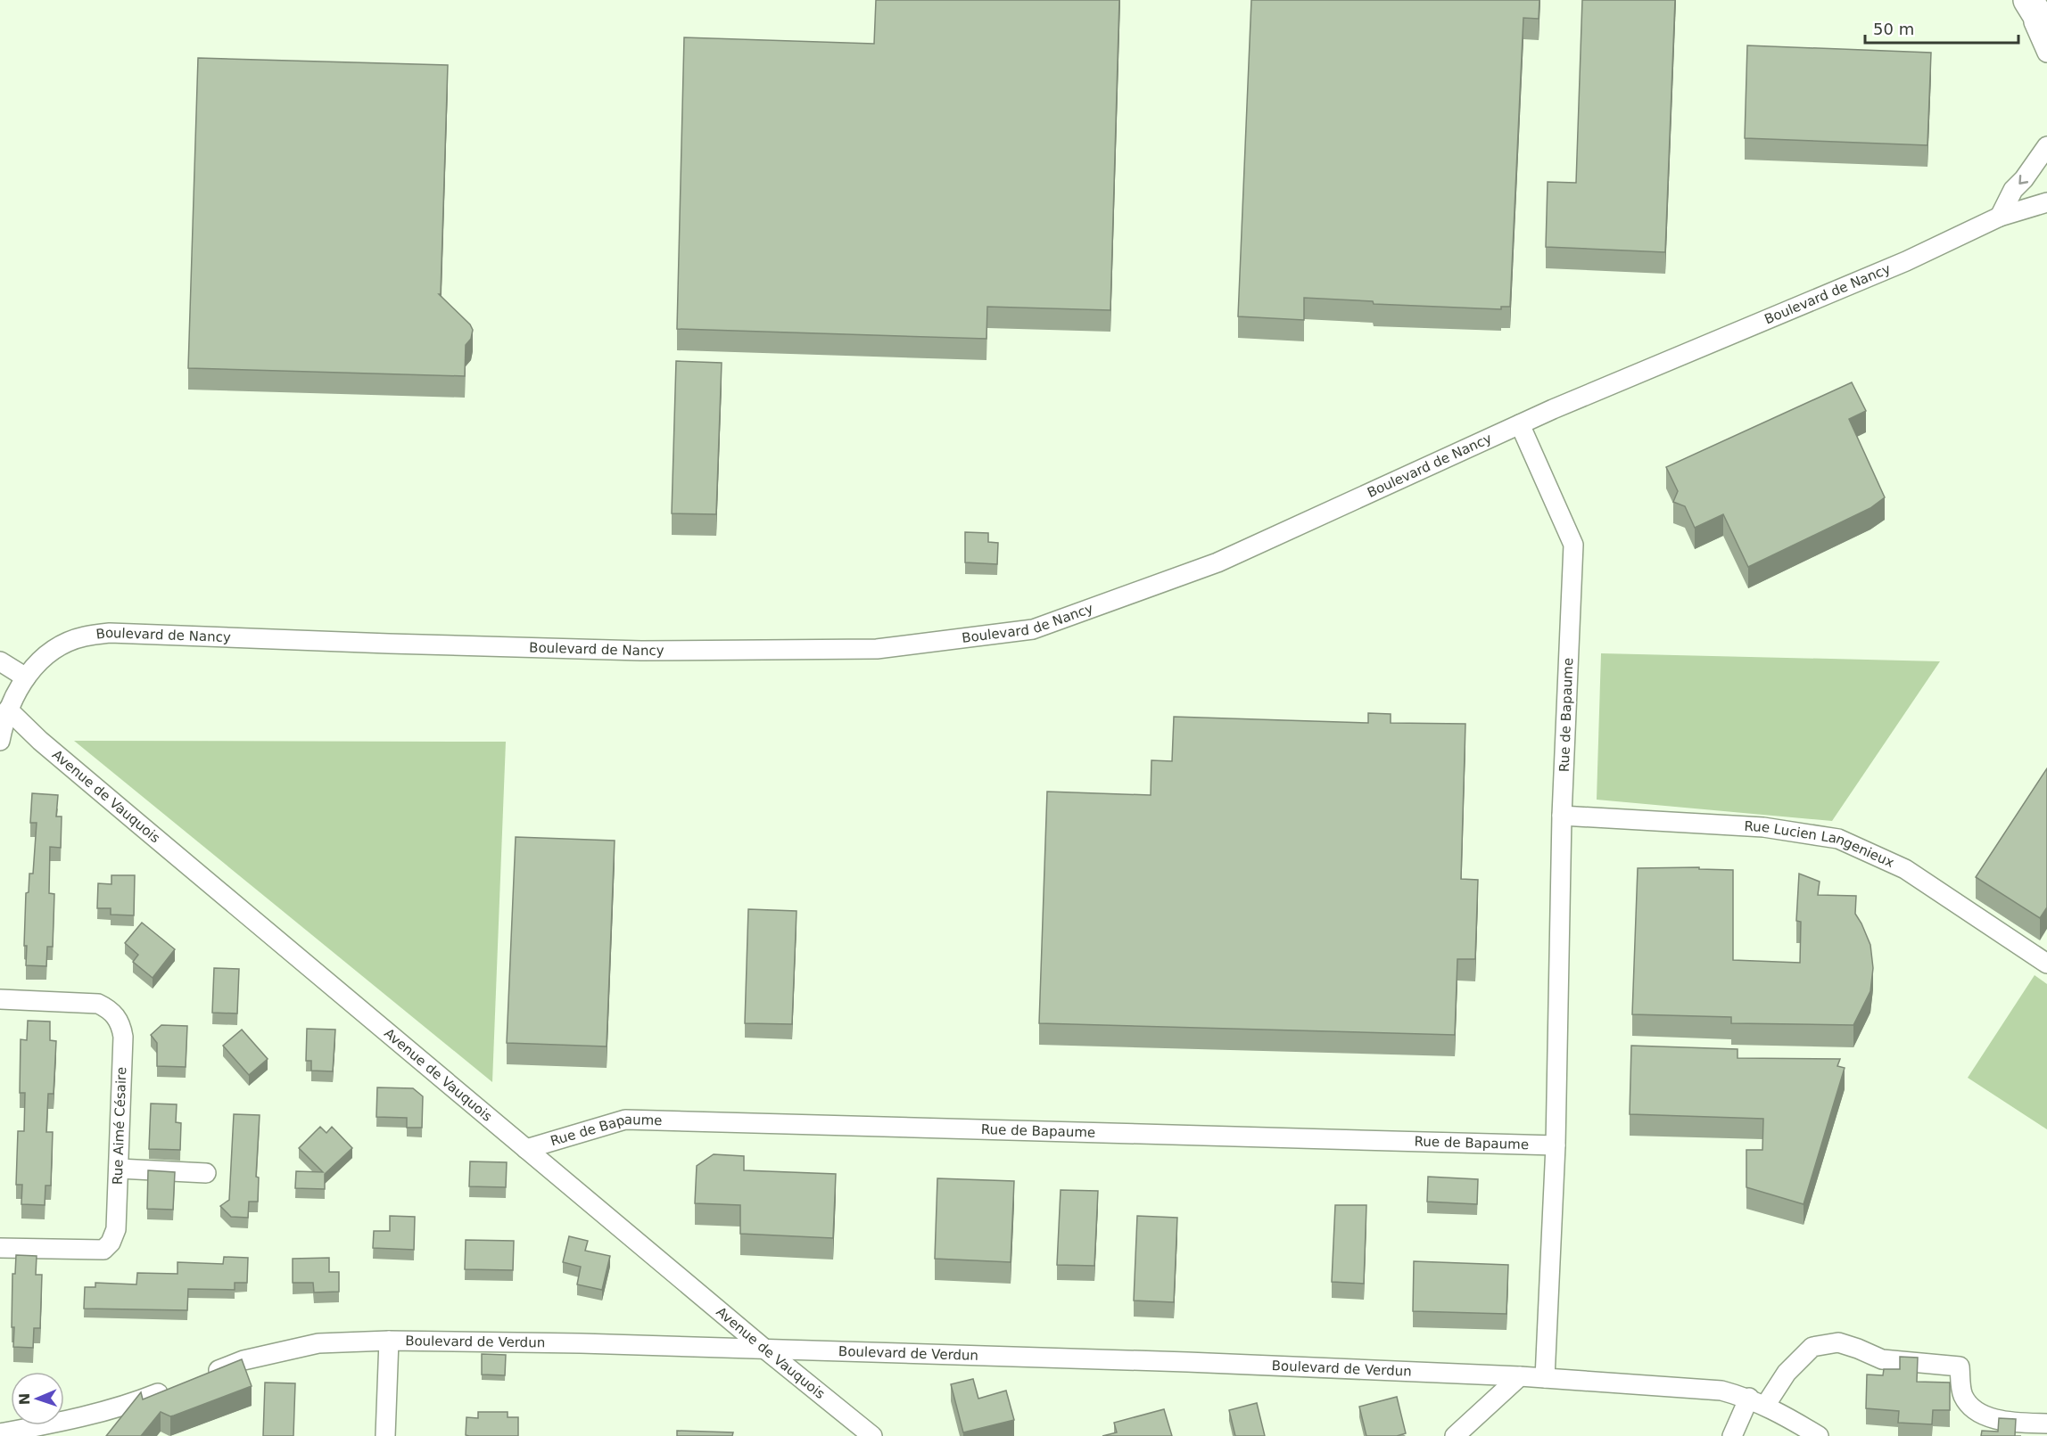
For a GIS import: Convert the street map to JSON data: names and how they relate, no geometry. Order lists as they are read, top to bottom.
{
  "streets": {
    "street": [
      "Boulevard de Nancy",
      "Rue de Bapaume",
      "Avenue de Vauquois",
      "Rue Lucien Langenieux",
      "Rue Aimé Césaire",
      "Boulevard de Verdun"
    ]
  },
  "crossings": [
    ["Boulevard de Nancy", "Rue de Bapaume"],
    ["Boulevard de Nancy", "Avenue de Vauquois"],
    ["Rue de Bapaume", "Avenue de Vauquois"],
    ["Rue de Bapaume", "Rue Lucien Langenieux"],
    ["Rue de Bapaume", "Boulevard de Verdun"],
    ["Avenue de Vauquois", "Boulevard de Verdun"]
  ],
  "scale_bar": "50 m",
  "north": "left"
}
